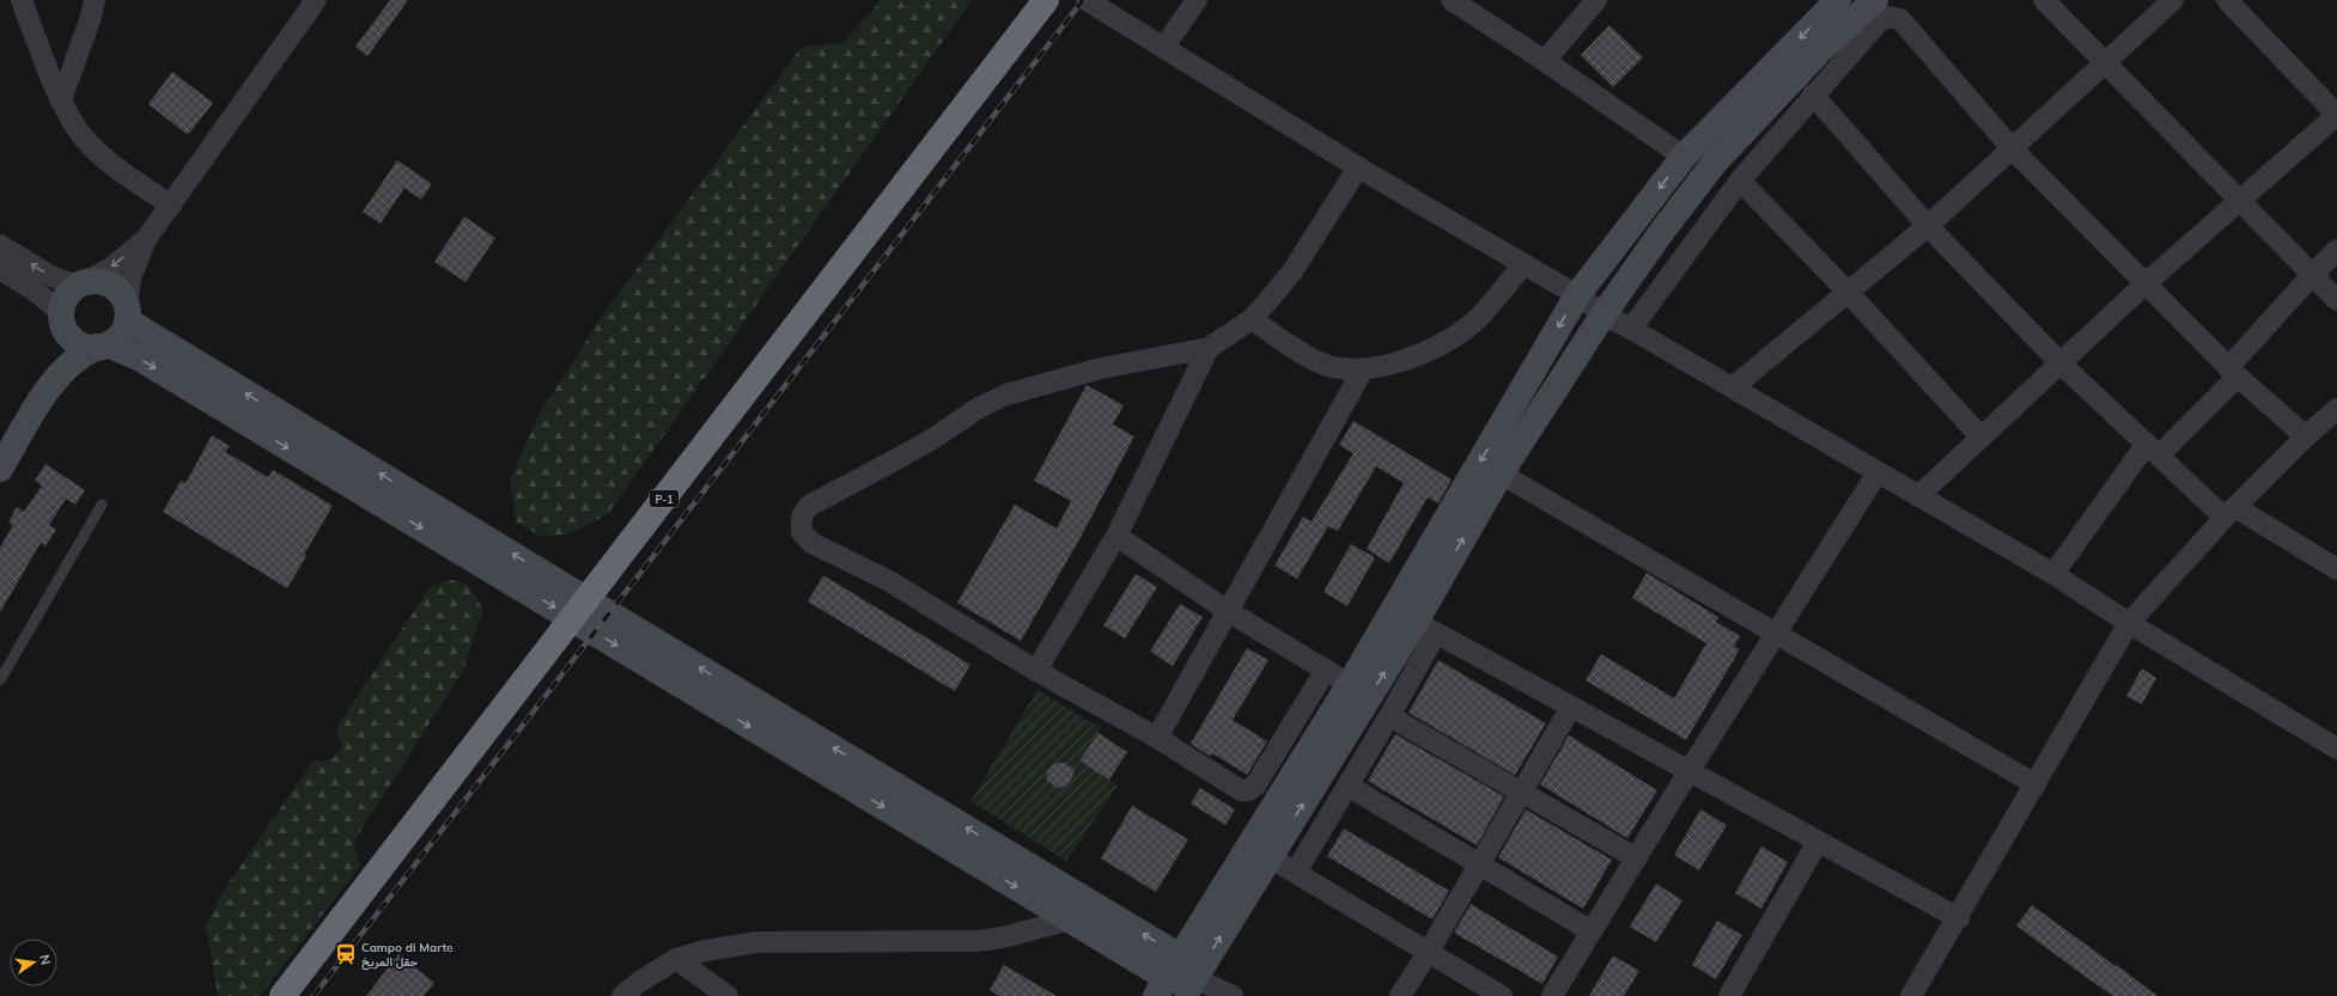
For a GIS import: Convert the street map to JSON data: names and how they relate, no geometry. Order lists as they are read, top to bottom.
{
  "streets": {
    "highway": ["P-1"]
  },
  "places": {
    "station": ["Campo di Marte حقل المريخ"]
  },
  "north": "right"
}
